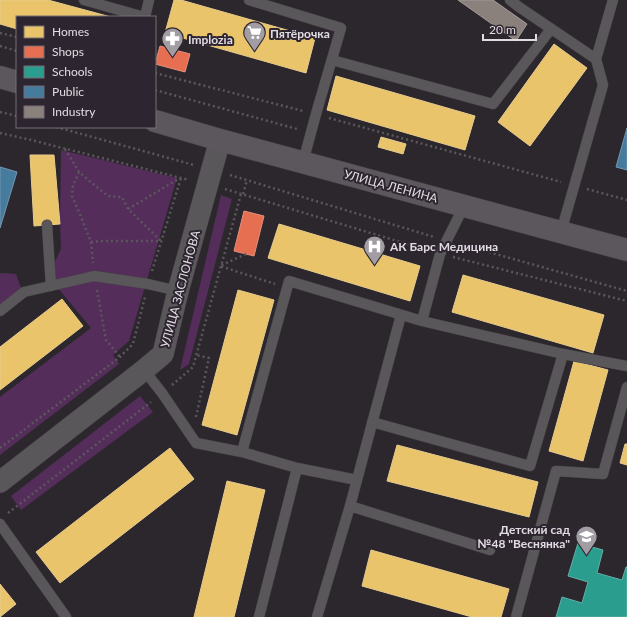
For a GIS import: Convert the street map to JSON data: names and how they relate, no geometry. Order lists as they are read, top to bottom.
{
  "streets": {
    "main road": ["УЛИЦА ЛЕНИНА"],
    "street": ["УЛИЦА ЗАСЛОНОВА"]
  },
  "crossings": [
    ["УЛИЦА ЛЕНИНА", "УЛИЦА ЗАСЛОНОВА"]
  ],
  "places": {
    "supermarket": ["Пятёрочка"],
    "pharmacy": ["Implozia"],
    "hospital": ["АК Барс Медицина"],
    "school or university": ["Детский сад №48 \"Веснянка\""]
  },
  "legend": [
    "Homes",
    "Shops",
    "Schools",
    "Public",
    "Industry"
  ],
  "scale_bar": "20 m"
}
